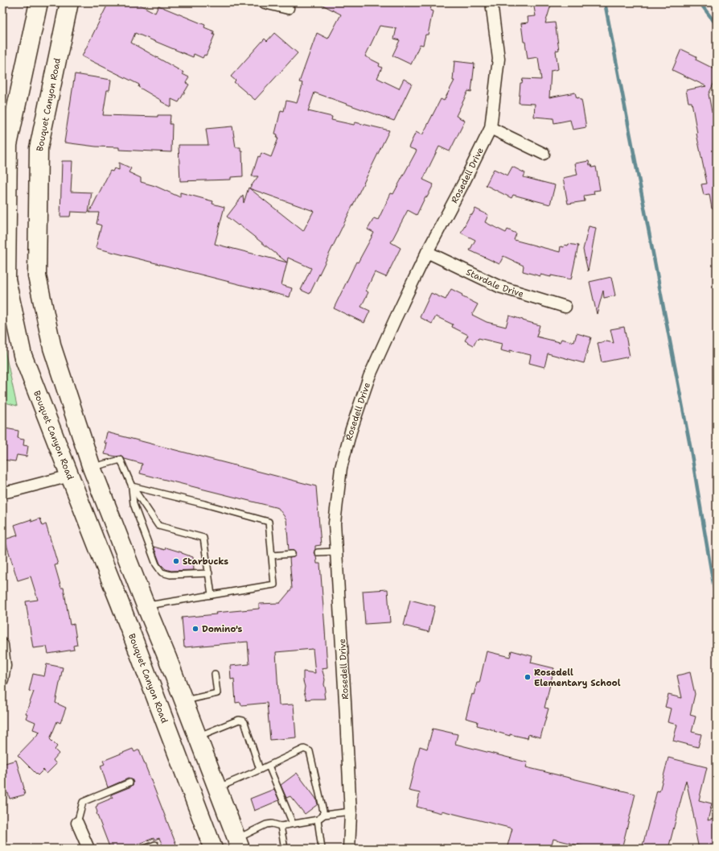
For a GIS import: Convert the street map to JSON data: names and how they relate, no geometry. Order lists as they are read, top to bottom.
{
  "streets": {
    "main road": ["Bouquet Canyon Road"],
    "street": ["Rosedell Drive", "Stardale Drive"]
  },
  "crossings": [
    ["Rosedell Drive", "Stardale Drive"]
  ],
  "places": ["Starbucks", "Domino's", "Rosedell Elementary School"]
}
